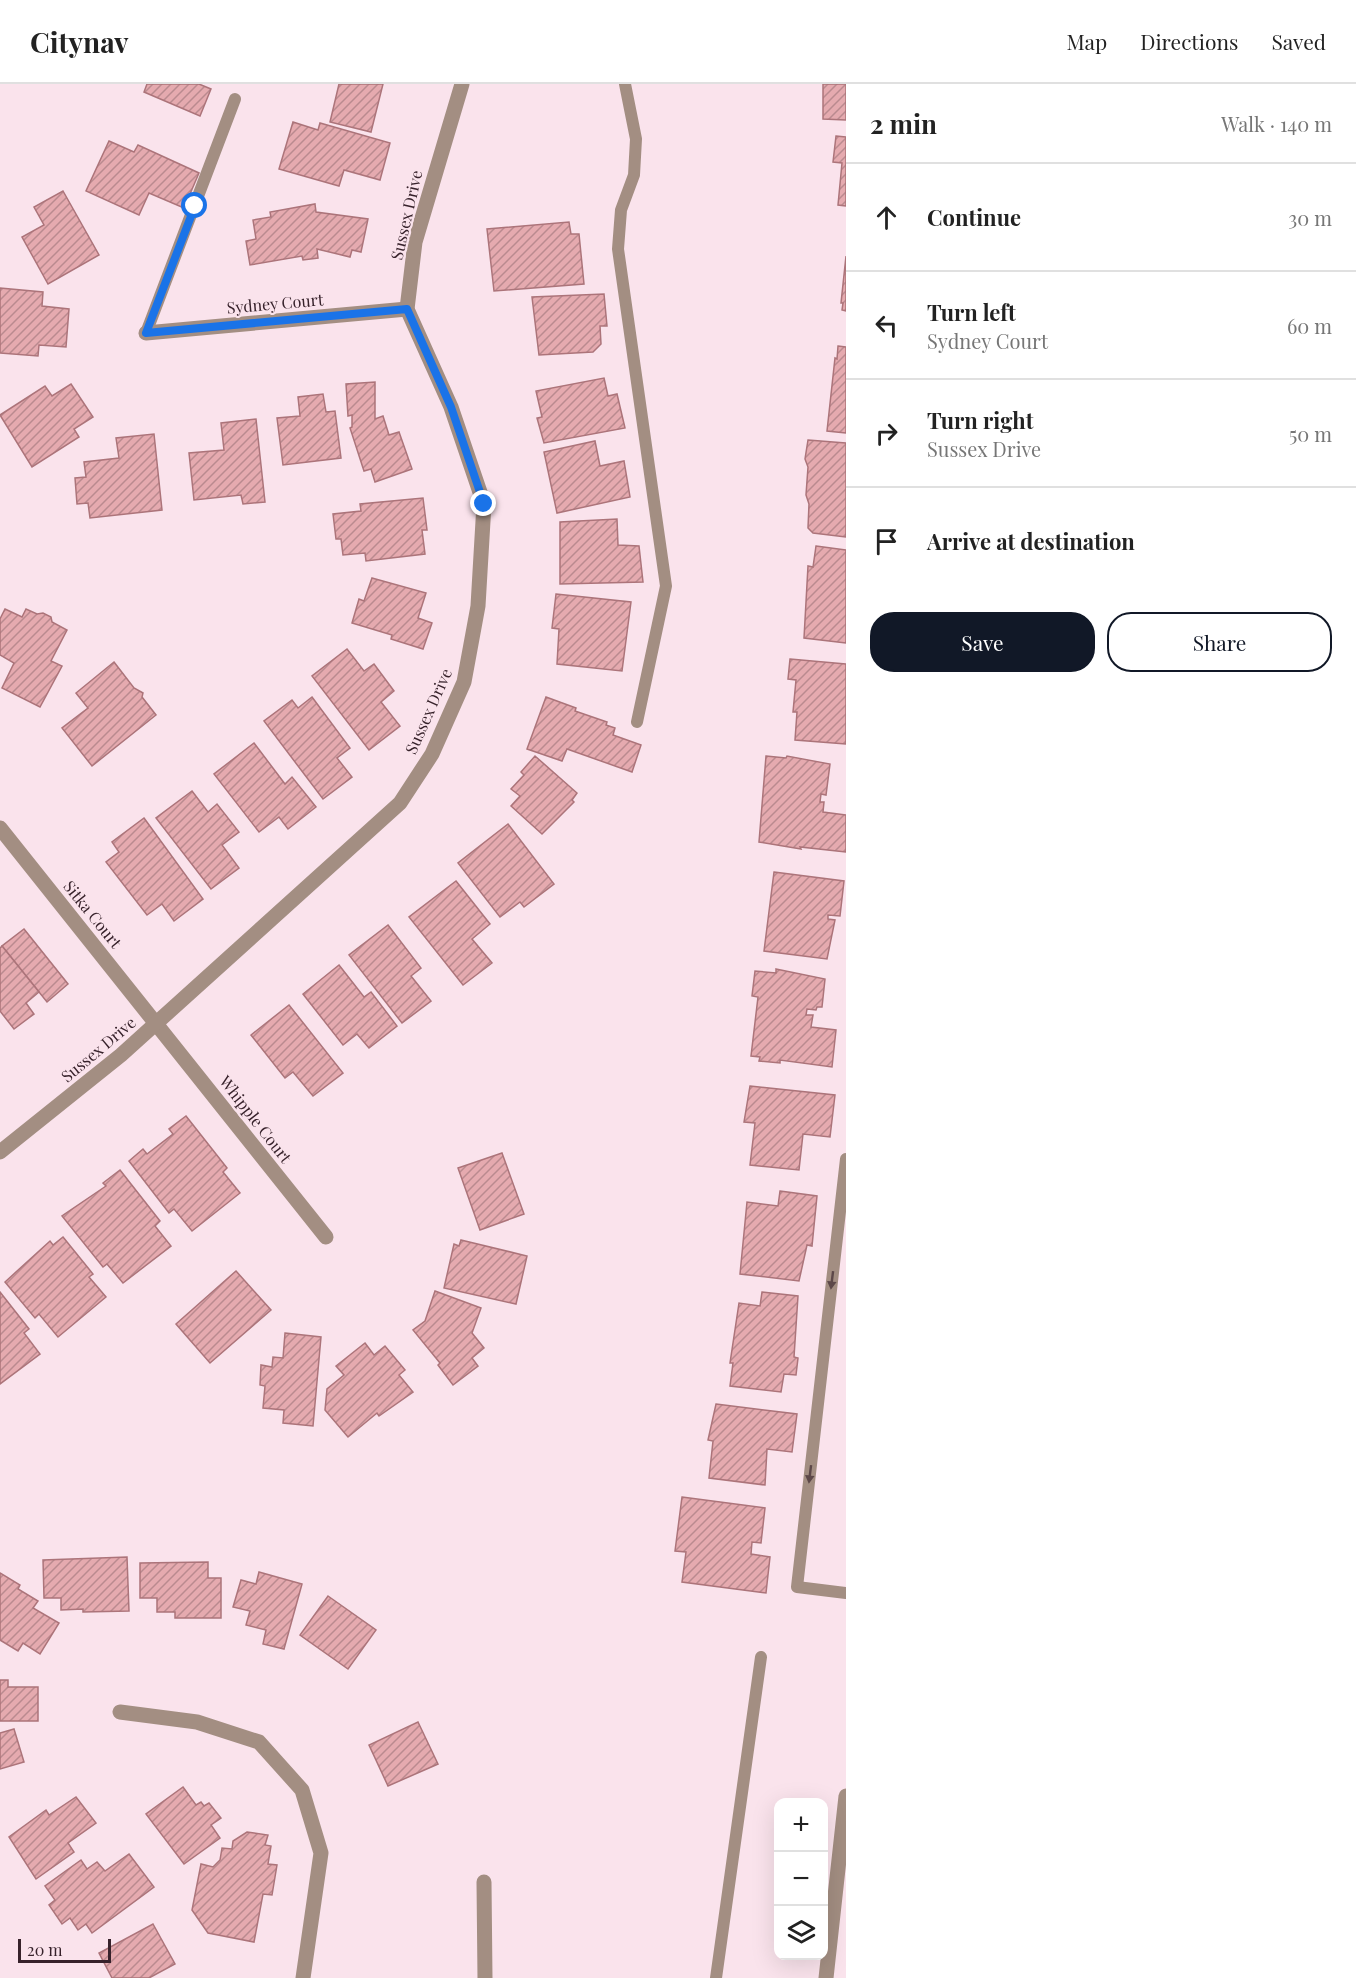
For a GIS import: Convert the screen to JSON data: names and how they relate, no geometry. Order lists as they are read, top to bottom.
{
  "streets": {
    "street": [
      "Sussex Drive",
      "Sydney Court",
      "Sitka Court",
      "Whipple Court"
    ]
  },
  "crossings": [
    ["Sussex Drive", "Sydney Court"],
    ["Sussex Drive", "Sitka Court"],
    ["Sussex Drive", "Whipple Court"],
    ["Sitka Court", "Whipple Court"]
  ],
  "scale_bar": "20 m",
  "page": {
    "header": "Citynav",
    "nav": ["Map", "Directions", "Saved"],
    "heading": ["2 min", "Walk · 140 m"],
    "list": [
      ["Continue", "30 m"],
      ["Turn left", "Sydney Court", "60 m"],
      ["Turn right", "Sussex Drive", "50 m"],
      "Arrive at destination"
    ],
    "buttons": ["Save", "Share"],
    "map_buttons": ["+", "−"],
    "scale": "20 m"
  }
}
